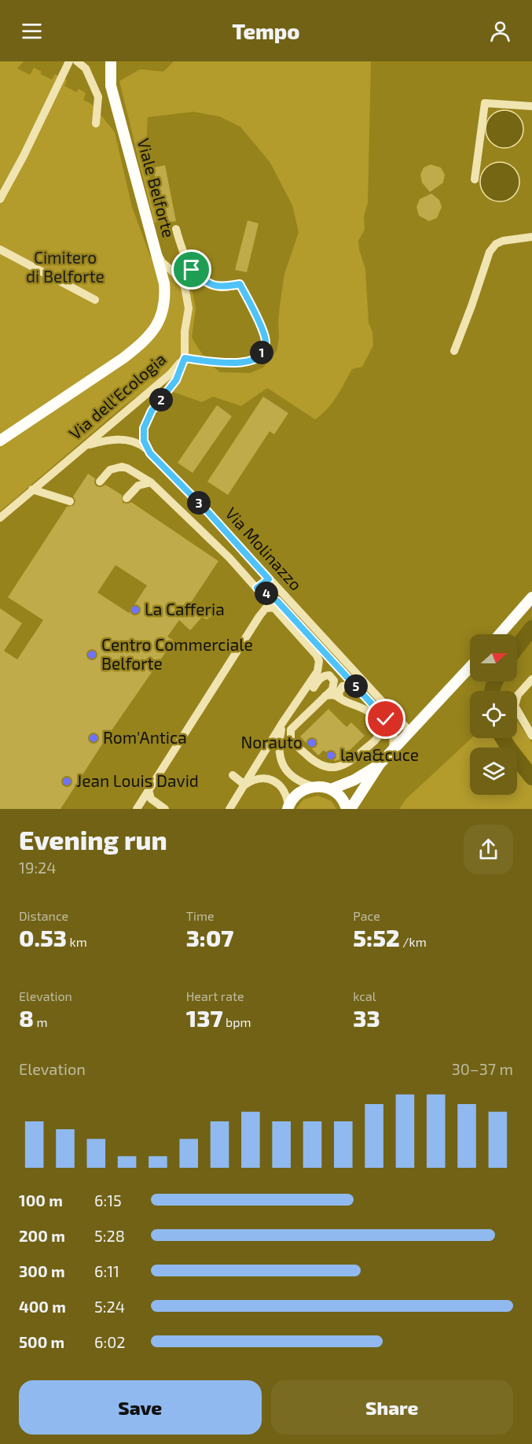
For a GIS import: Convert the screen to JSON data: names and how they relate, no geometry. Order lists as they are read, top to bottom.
{
  "streets": {
    "main road": ["Viale Belforte"],
    "street": ["Via dell'Ecologia", "Via Molinazzo"]
  },
  "crossings": [
    ["Viale Belforte", "Via dell'Ecologia"],
    ["Via dell'Ecologia", "Via Molinazzo"]
  ],
  "parks": ["Cimitero di Belforte"],
  "places": [
    "La Cafferia",
    "Centro Commerciale Belforte",
    "Rom'Antica",
    "Norauto",
    "lava&cuce",
    "Jean Louis David"
  ],
  "north": "right",
  "page": {
    "header": "Tempo",
    "pins": [
      "1",
      "2",
      "3",
      "4",
      "5"
    ],
    "heading": ["Evening run", "19:24"],
    "stats": [
      ["Distance", "0.53 km"],
      ["Time", "3:07"],
      ["Pace", "5:52 /km"],
      ["Elevation", "8 m"],
      ["Heart rate", "137 bpm"],
      ["kcal", "33"]
    ],
    "chart": ["Elevation", "30–37 m"],
    "list": [
      {
        "name": "100 m",
        "note": "6:15"
      },
      {
        "name": "200 m",
        "note": "5:28"
      },
      {
        "name": "300 m",
        "note": "6:11"
      },
      {
        "name": "400 m",
        "note": "5:24"
      },
      {
        "name": "500 m",
        "note": "6:02"
      }
    ],
    "buttons": ["Save", "Share"]
  }
}
